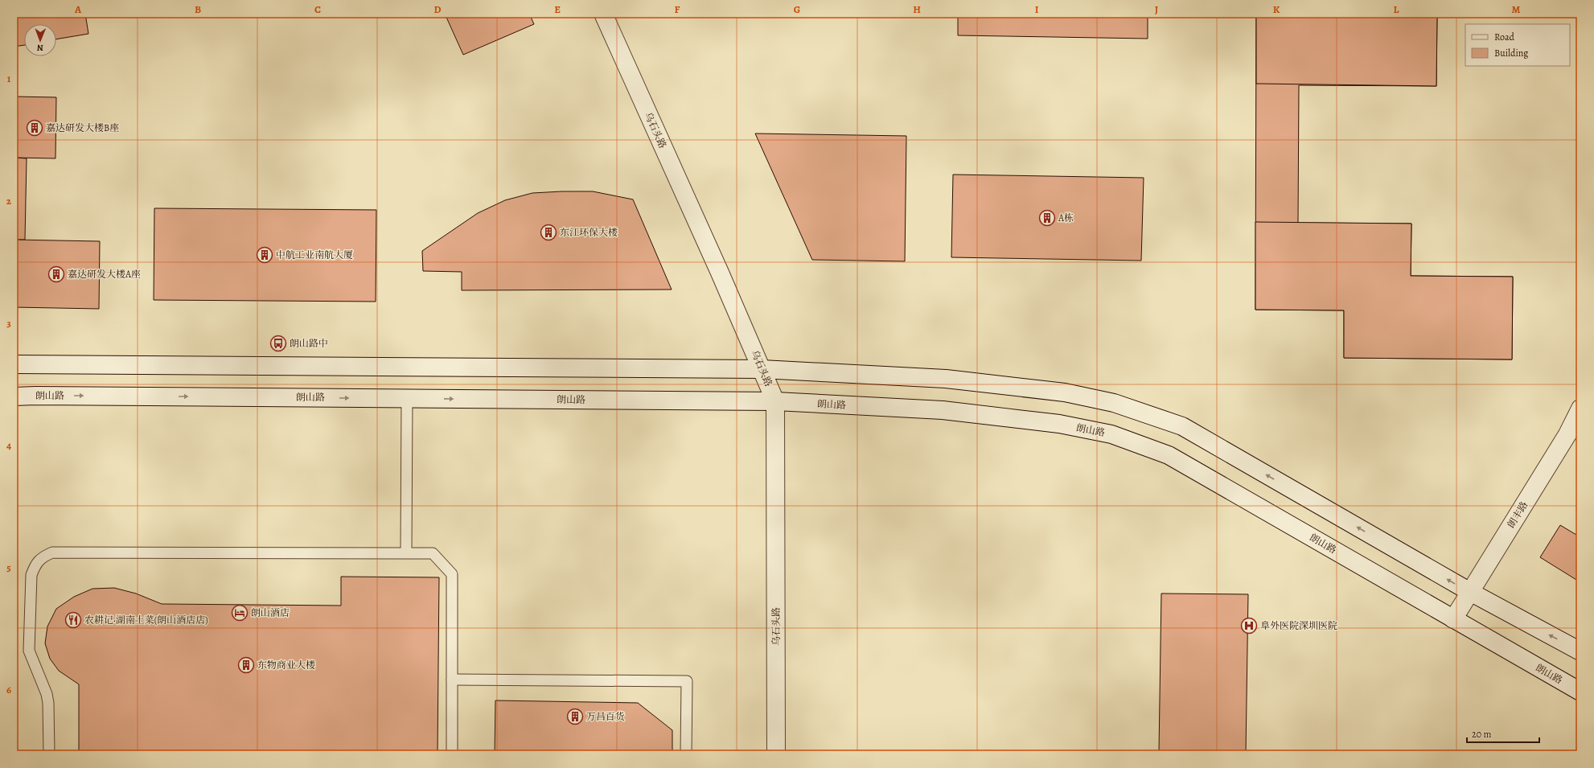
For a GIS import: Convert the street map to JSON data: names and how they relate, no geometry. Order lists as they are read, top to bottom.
{
  "streets": {
    "main road": ["乌石头路", "朗山路", "朗丰路"]
  },
  "crossings": [
    ["乌石头路", "朗山路"],
    ["朗山路", "朗丰路"]
  ],
  "places": {
    "building": [
      "嘉达研发大楼B座",
      "A栋",
      "东江环保大楼",
      "中航工业南航大厦",
      "嘉达研发大楼A座",
      "东物商业大楼",
      "万昌百货"
    ],
    "bus stop": ["朗山路中"],
    "hotel": ["朗山酒店"],
    "restaurant": ["农耕记·湖南土菜(朗山酒店店)"],
    "hospital": ["阜外医院深圳医院"]
  },
  "legend": ["Road", "Building"],
  "scale_bar": "20 m",
  "north": "bottom",
  "grid": {
    "columns": [
      "A",
      "B",
      "C",
      "D",
      "E",
      "F",
      "G",
      "H",
      "I",
      "J",
      "K",
      "L",
      "M"
    ],
    "rows": [
      "1",
      "2",
      "3",
      "4",
      "5",
      "6"
    ]
  }
}
